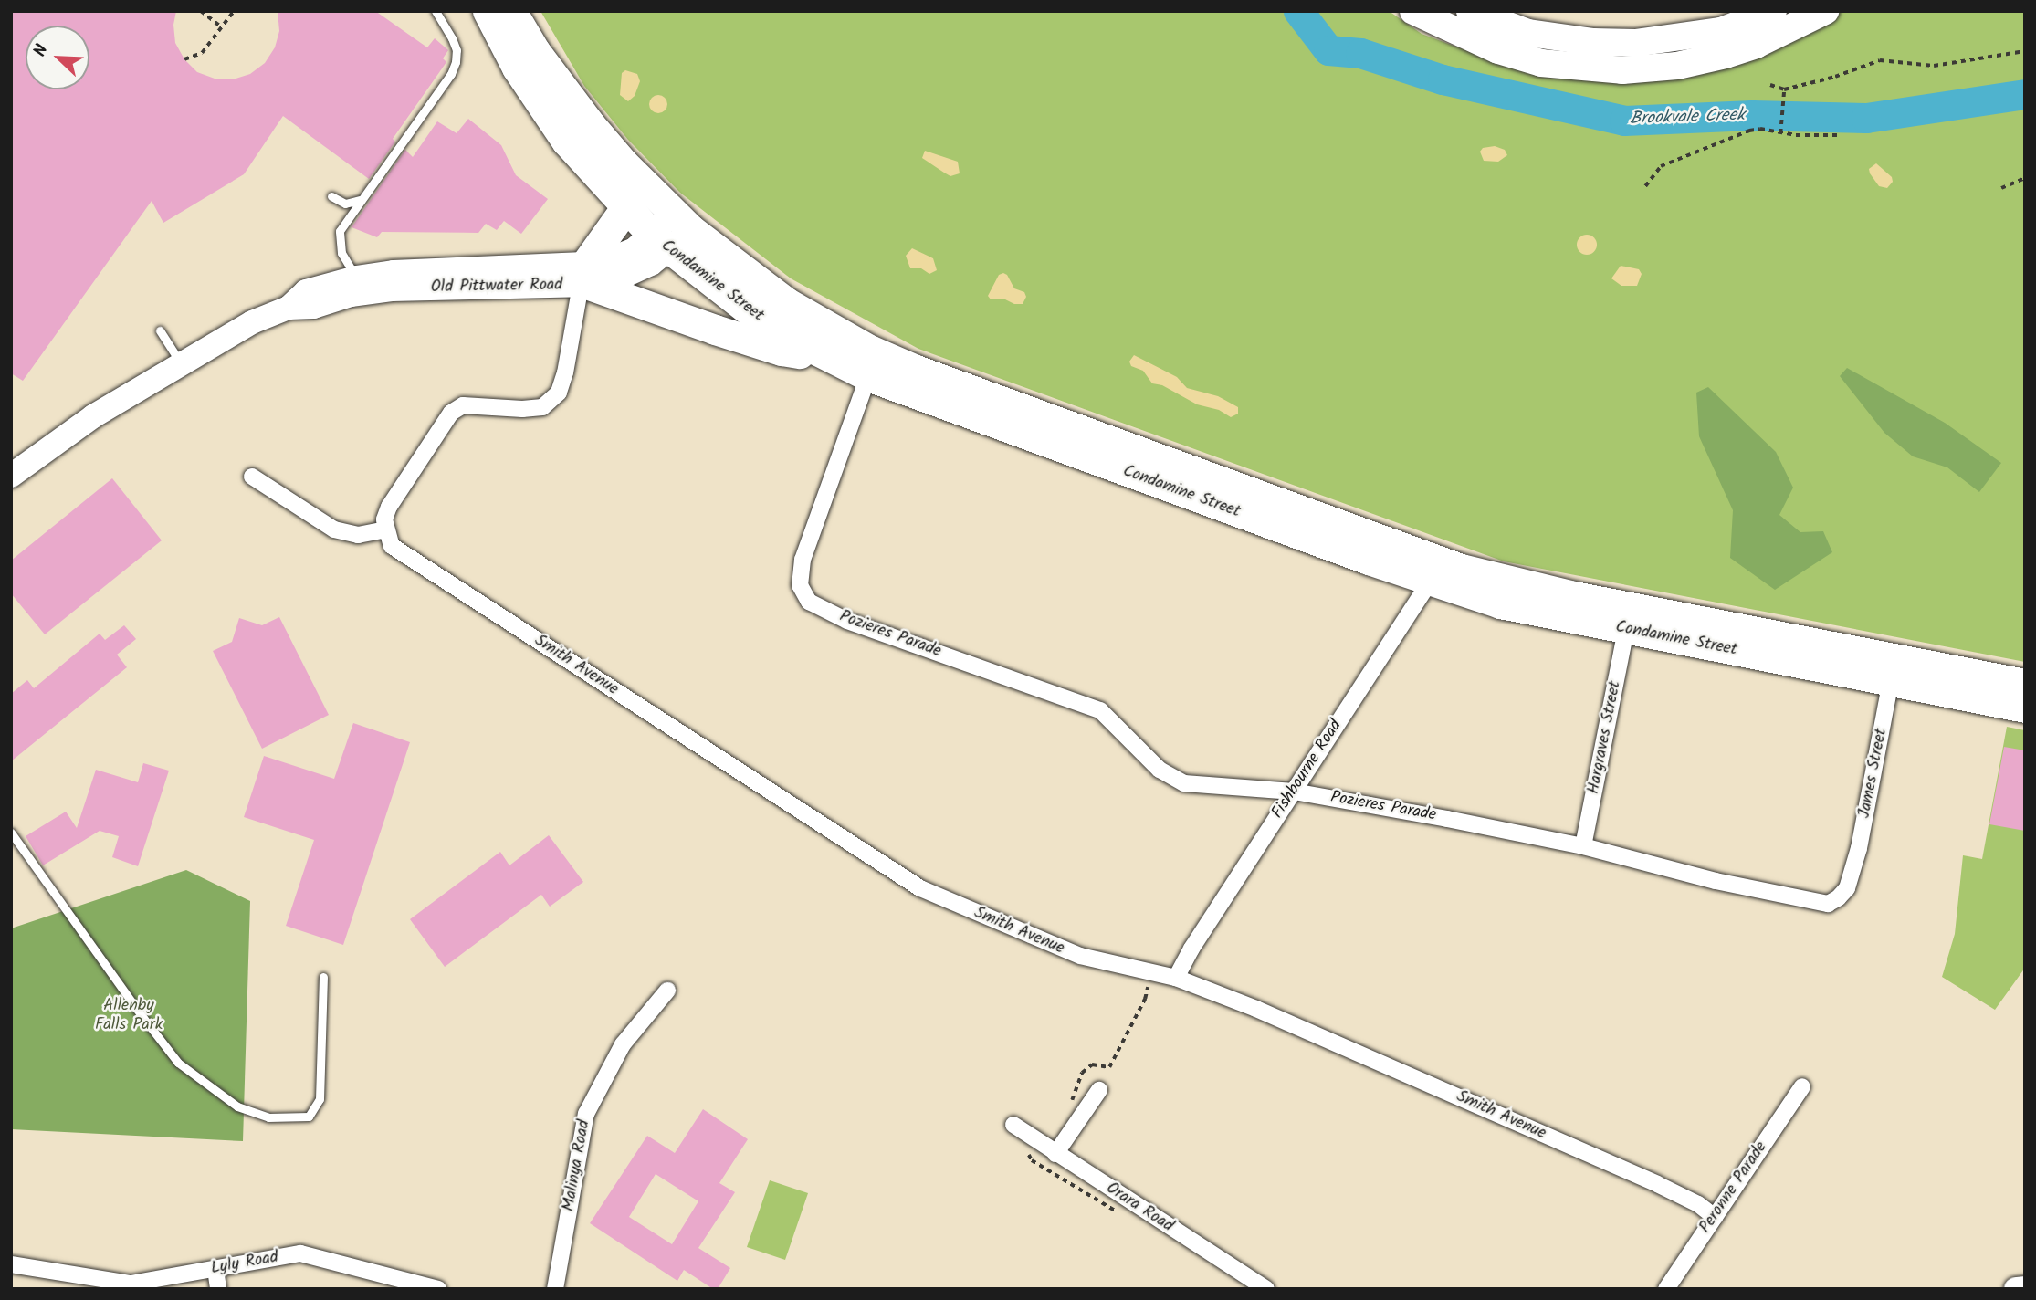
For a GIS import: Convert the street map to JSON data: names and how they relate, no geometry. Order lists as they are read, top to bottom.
{
  "streets": {
    "highway": ["Condamine Street"],
    "street": [
      "Old Pittwater Road",
      "Pozieres Parade",
      "Smith Avenue",
      "Hargraves Street",
      "Fishbourne Road",
      "James Street",
      "Malinya Road",
      "Peronne Parade",
      "Orara Road",
      "Lyly Road"
    ]
  },
  "crossings": [
    ["Condamine Street", "Old Pittwater Road"],
    ["Condamine Street", "Pozieres Parade"],
    ["Condamine Street", "Hargraves Street"],
    ["Condamine Street", "Fishbourne Road"],
    ["Condamine Street", "James Street"],
    ["Pozieres Parade", "Hargraves Street"],
    ["Pozieres Parade", "Fishbourne Road"],
    ["Pozieres Parade", "James Street"],
    ["Smith Avenue", "Fishbourne Road"],
    ["Smith Avenue", "Peronne Parade"]
  ],
  "water": ["Brookvale Creek"],
  "parks": ["Allenby Falls Park"],
  "north": "top left"
}
